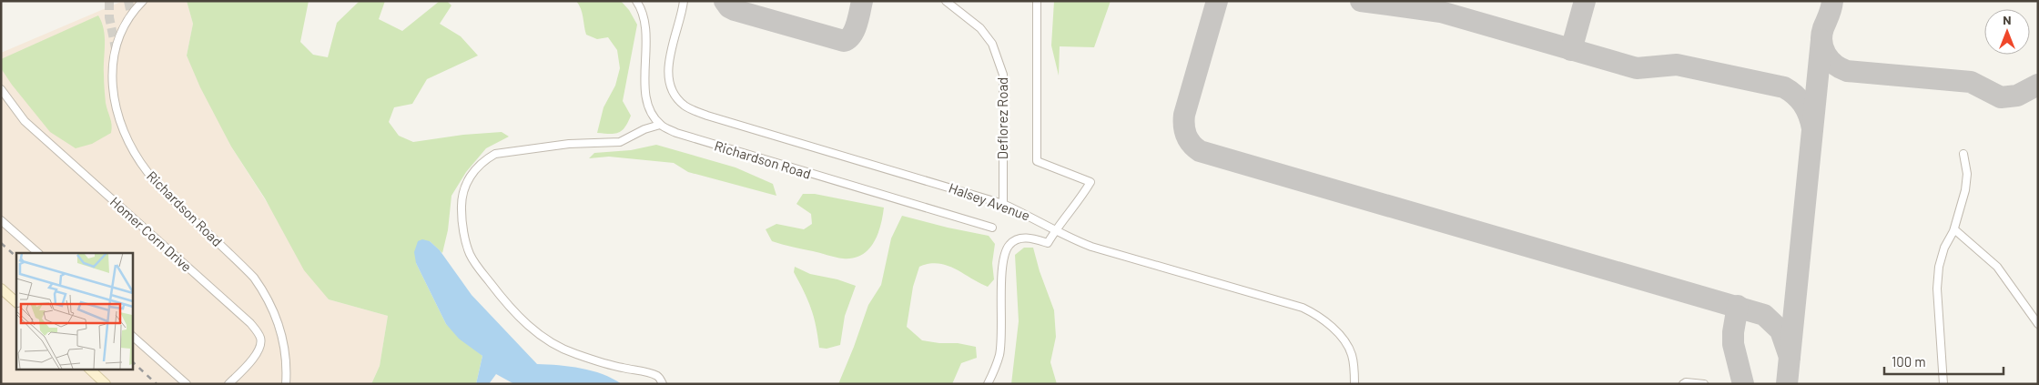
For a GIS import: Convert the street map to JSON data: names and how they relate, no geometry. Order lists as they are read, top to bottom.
{
  "streets": {
    "street": [
      "Deflorez Road",
      "Richardson Road",
      "Halsey Avenue",
      "Homer Corn Drive"
    ]
  },
  "crossings": [
    ["Deflorez Road", "Halsey Avenue"]
  ],
  "scale_bar": "100 m",
  "north": "top"
}
